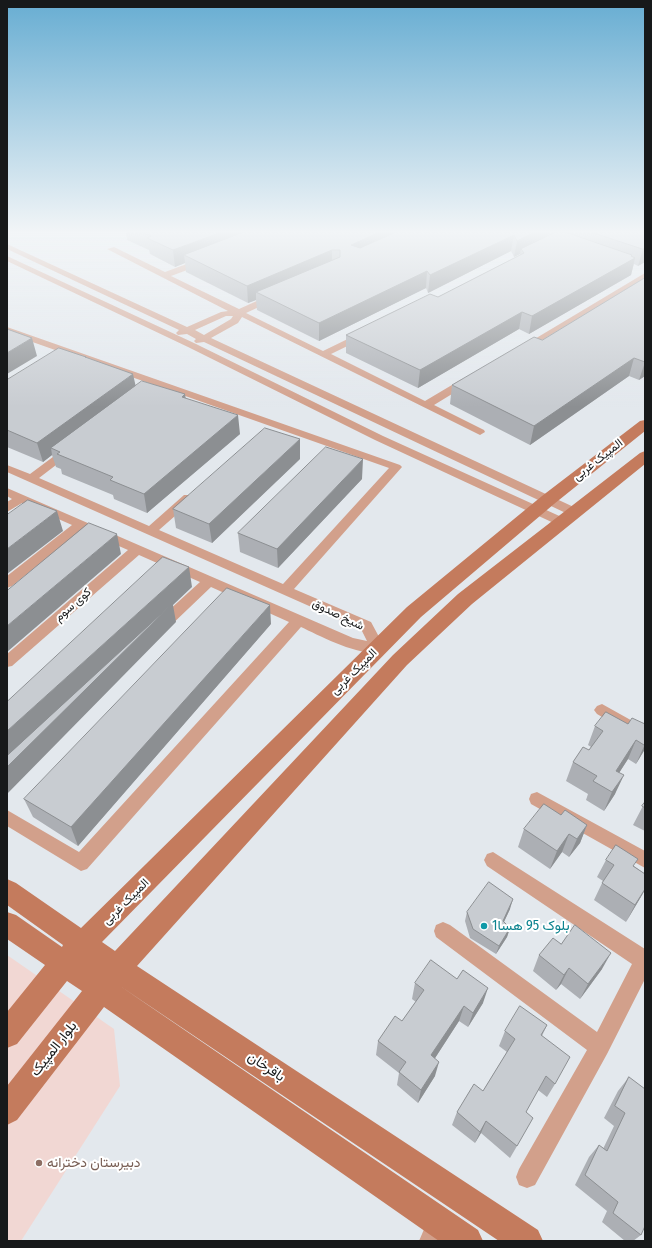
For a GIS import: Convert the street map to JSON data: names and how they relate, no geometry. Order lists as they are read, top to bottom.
{
  "streets": {
    "street": [
      "المپیک غربی",
      "کوی سوم",
      "شیخ صدوق",
      "بلوار المپیک",
      "باقرخان"
    ]
  },
  "crossings": [
    ["المپیک غربی", "شیخ صدوق"],
    ["المپیک غربی", "بلوار المپیک"],
    ["المپیک غربی", "باقرخان"],
    ["کوی سوم", "شیخ صدوق"],
    ["بلوار المپیک", "باقرخان"]
  ],
  "places": ["بلوک 95 هسا1", "دبیرستان دخترانه"]
}
